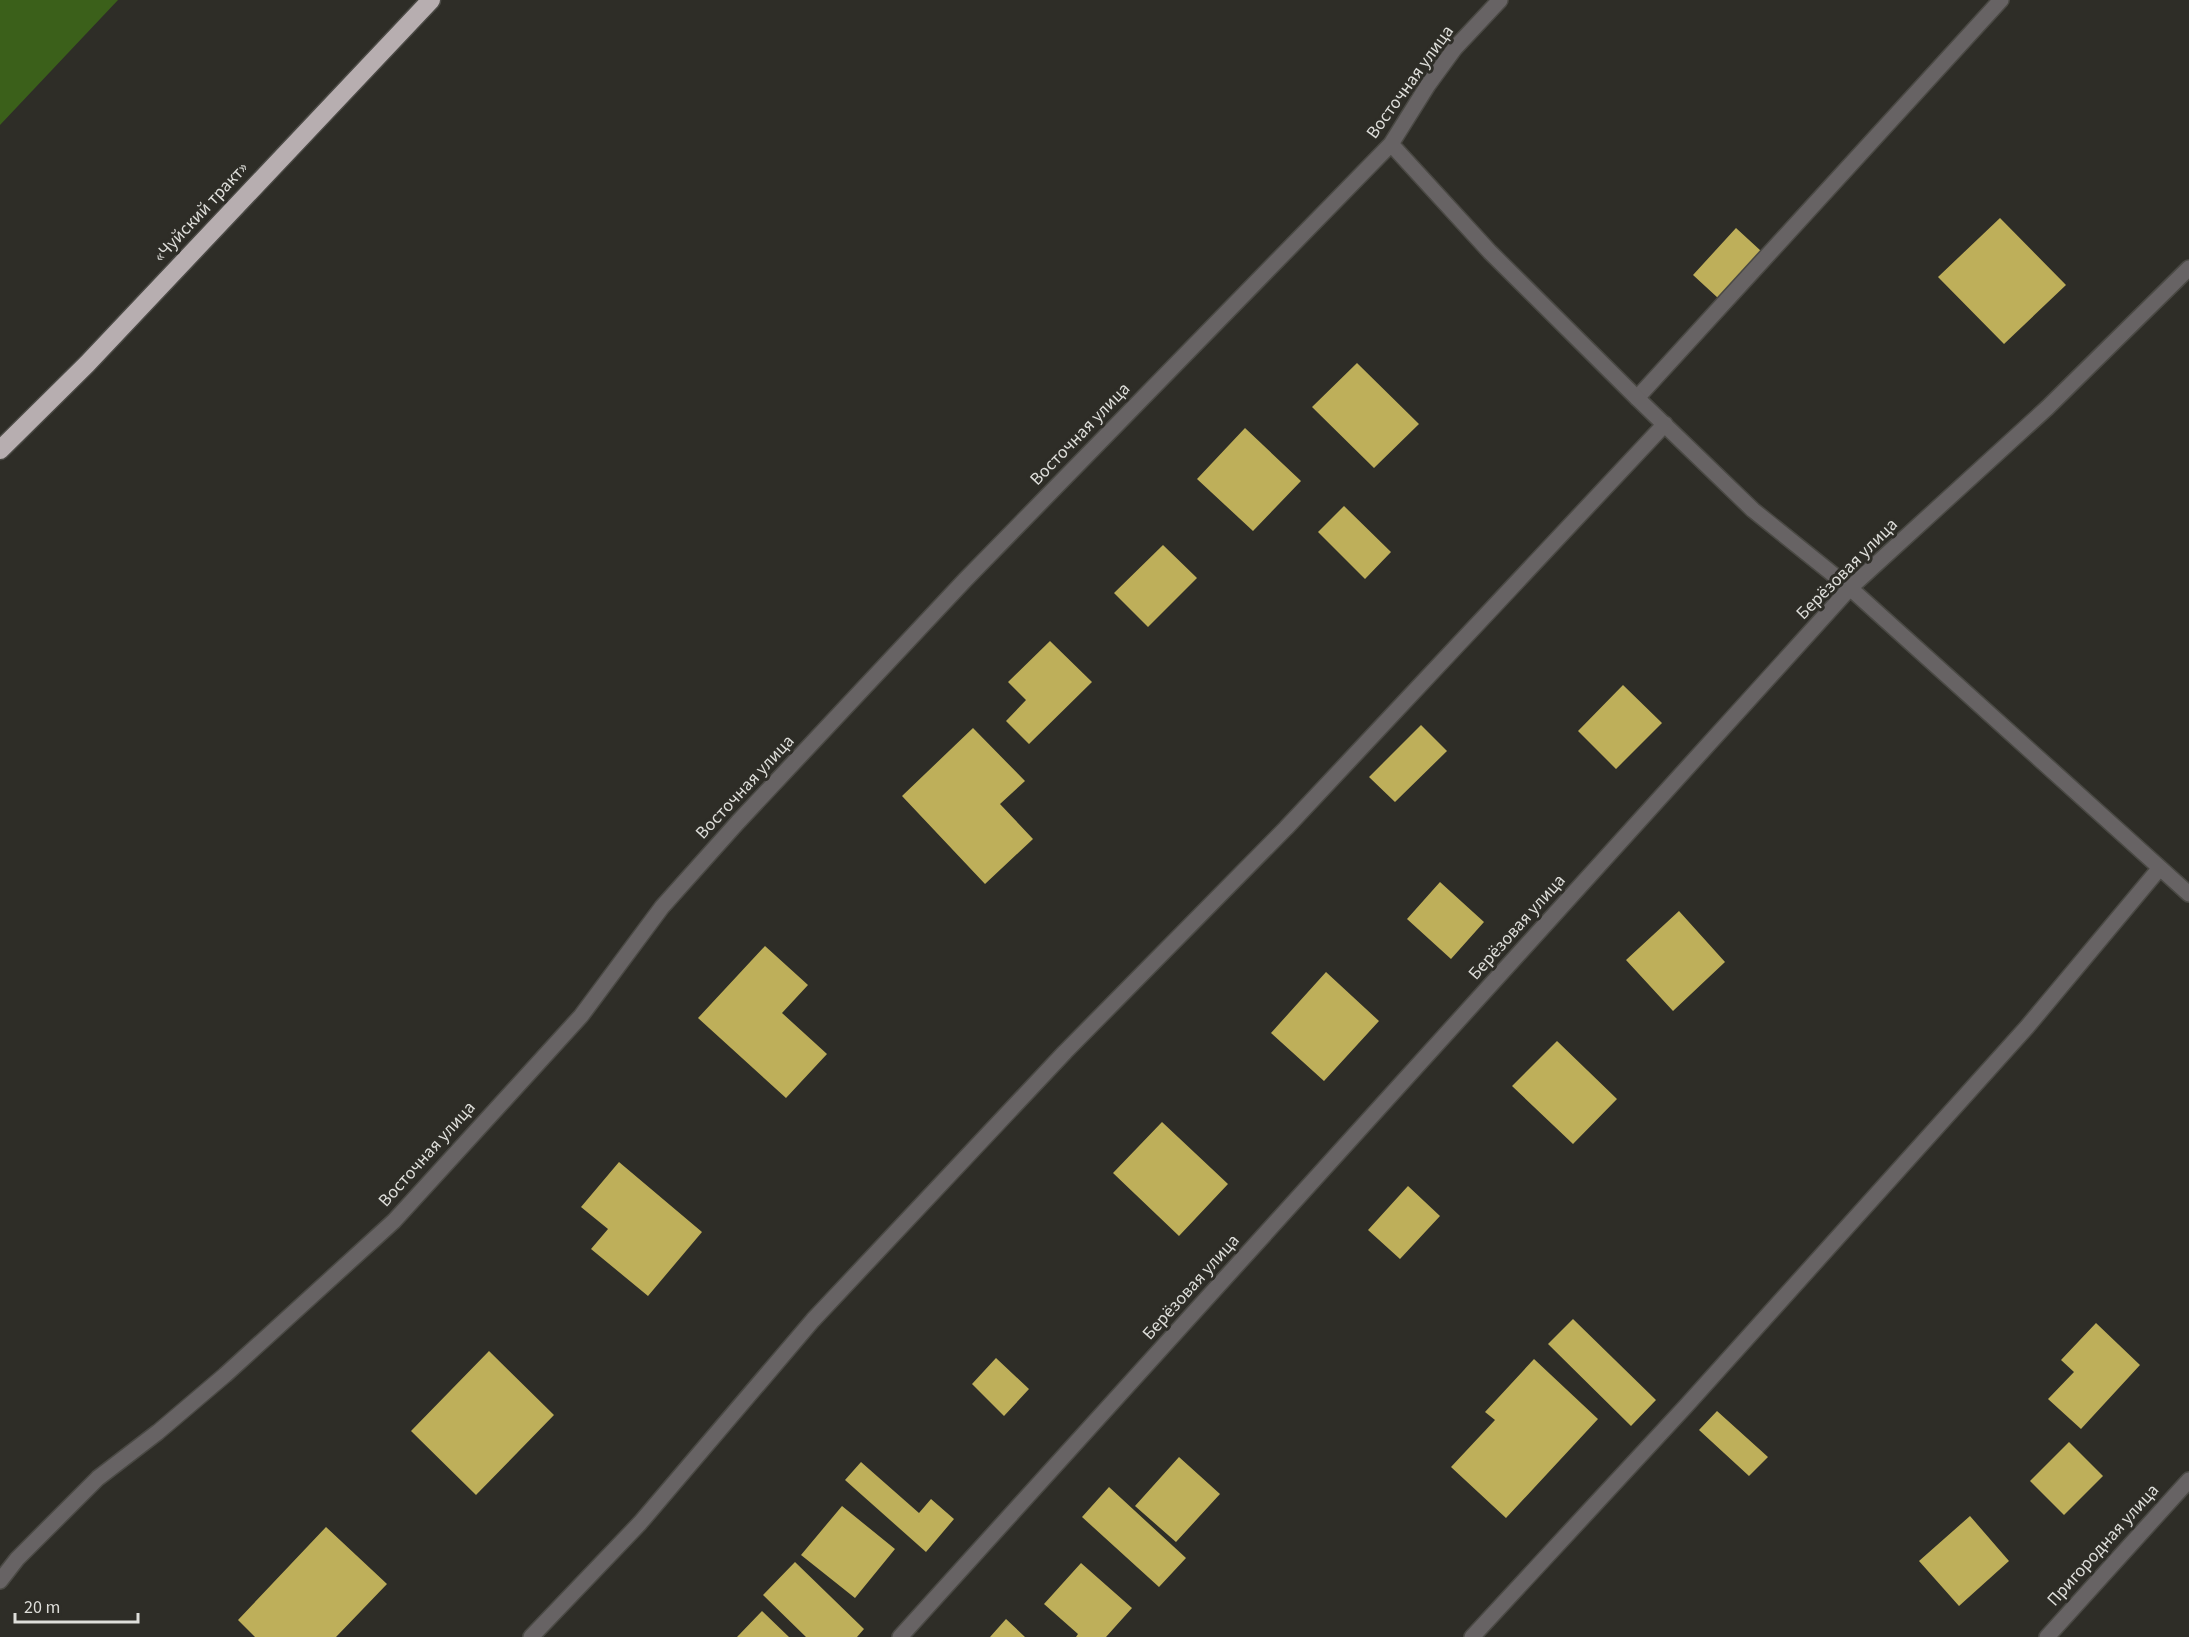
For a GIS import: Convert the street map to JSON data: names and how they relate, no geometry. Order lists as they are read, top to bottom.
{
  "streets": {
    "highway": ["«Чуйский тракт»"],
    "street": ["Восточная улица", "Берёзовая улица", "Пригородная улица"]
  },
  "scale_bar": "20 m"
}
